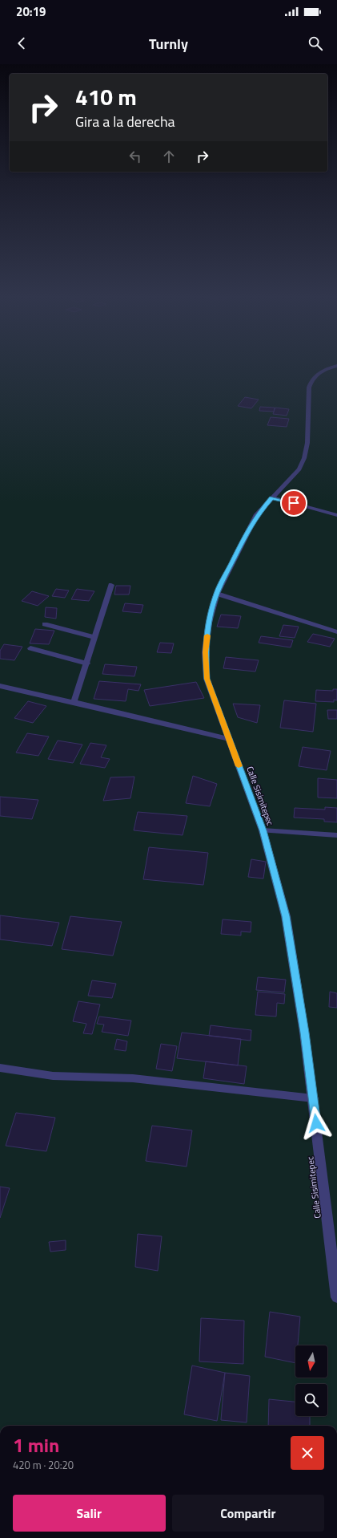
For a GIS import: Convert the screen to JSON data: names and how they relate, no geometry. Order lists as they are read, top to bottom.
{
  "streets": {
    "street": ["Calle Sisimitepec"]
  },
  "north": "bottom",
  "page": {
    "status": "20:19",
    "header": "Turnly",
    "turn": ["410 m", "Gira a la derecha"],
    "heading": ["1 min", "420 m · 20:20"],
    "buttons": ["Salir", "Compartir"]
  }
}
